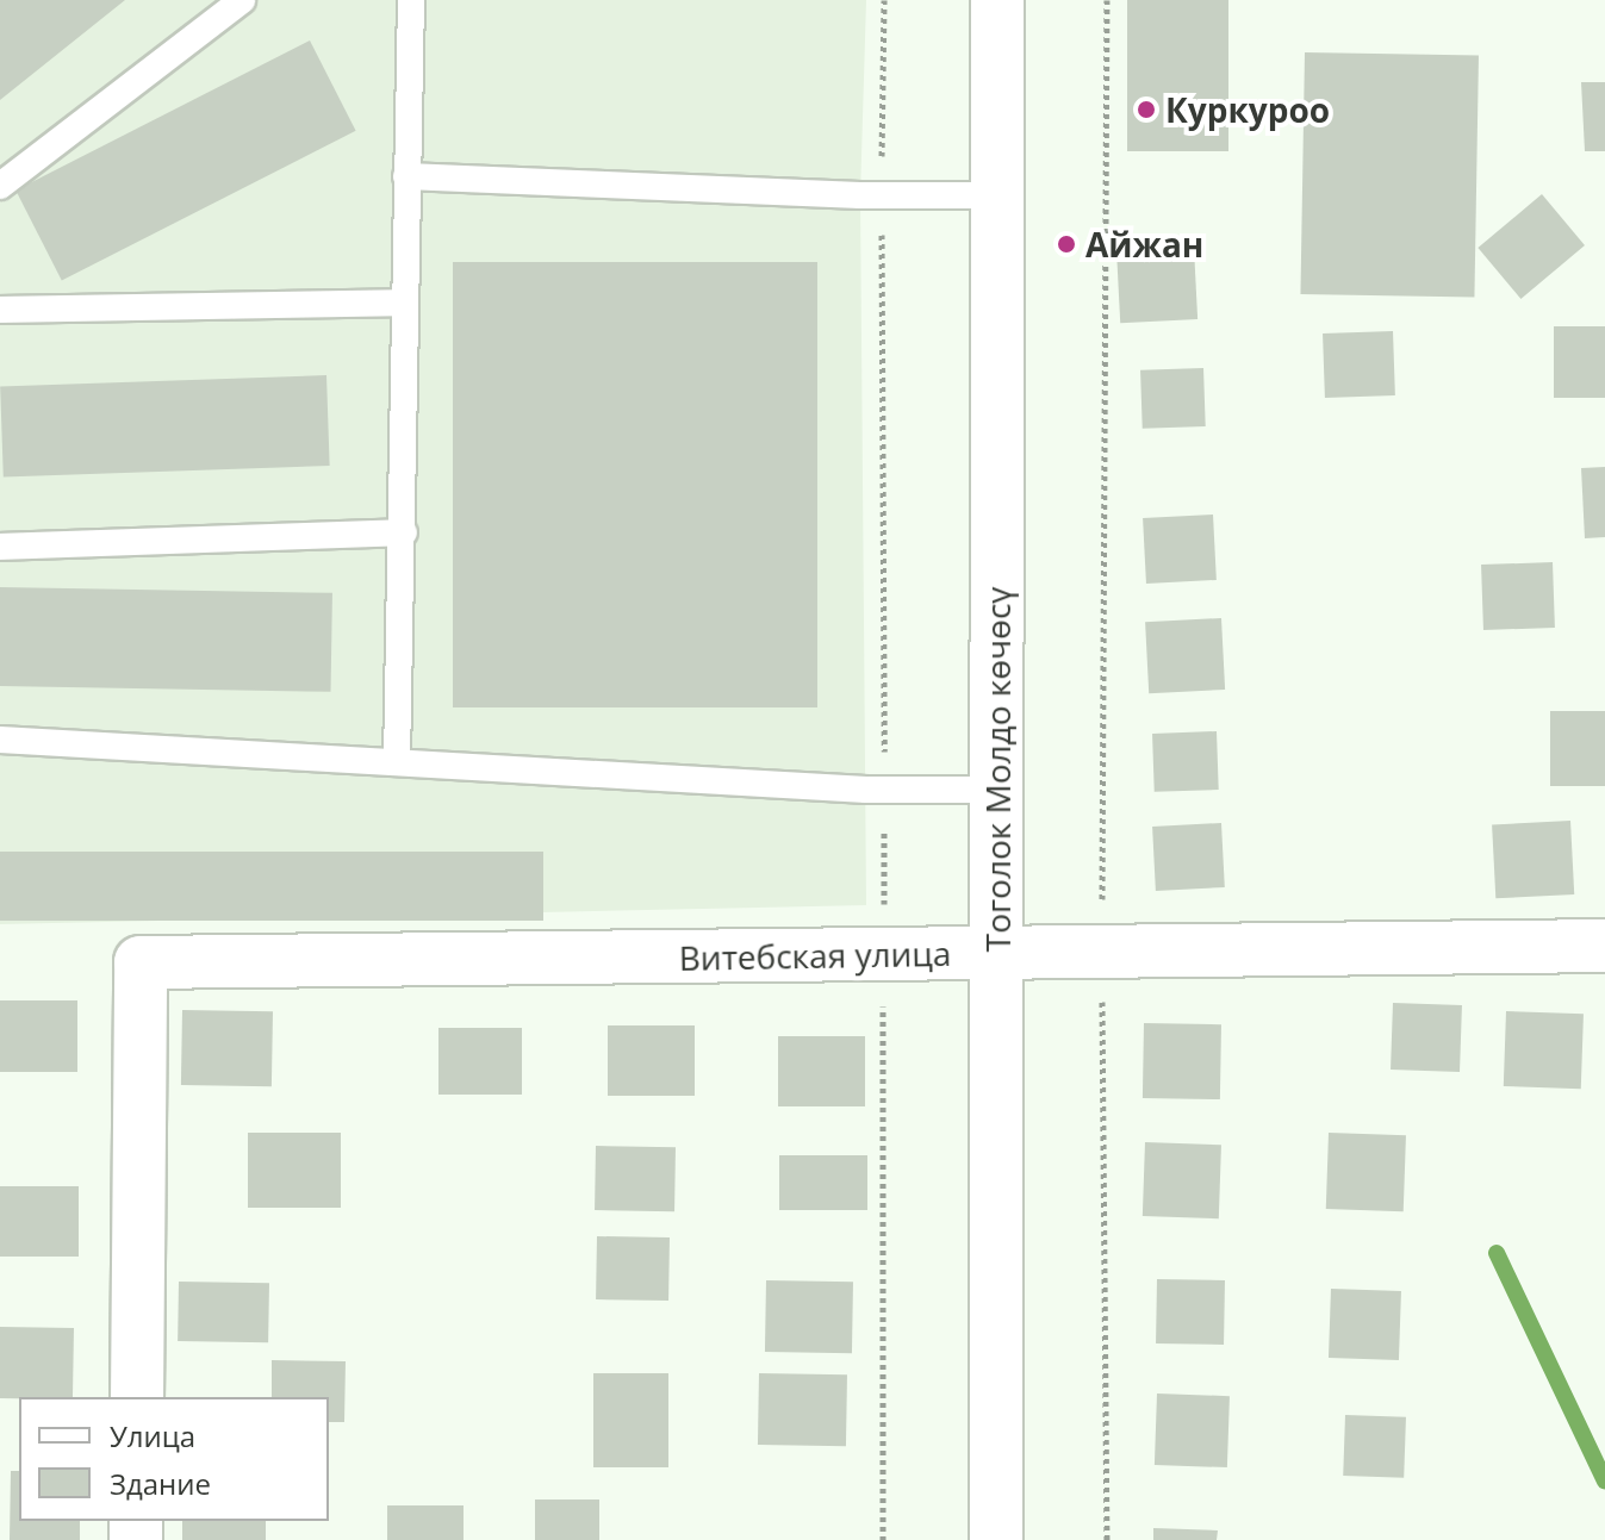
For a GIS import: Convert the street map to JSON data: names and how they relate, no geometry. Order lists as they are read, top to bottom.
{
  "streets": {
    "street": ["Тоголок Молдо көчөсү", "Витебская улица"]
  },
  "crossings": [
    ["Тоголок Молдо көчөсү", "Витебская улица"]
  ],
  "places": ["Куркуроо", "Айжан"],
  "legend": ["Улица", "Здание"]
}
